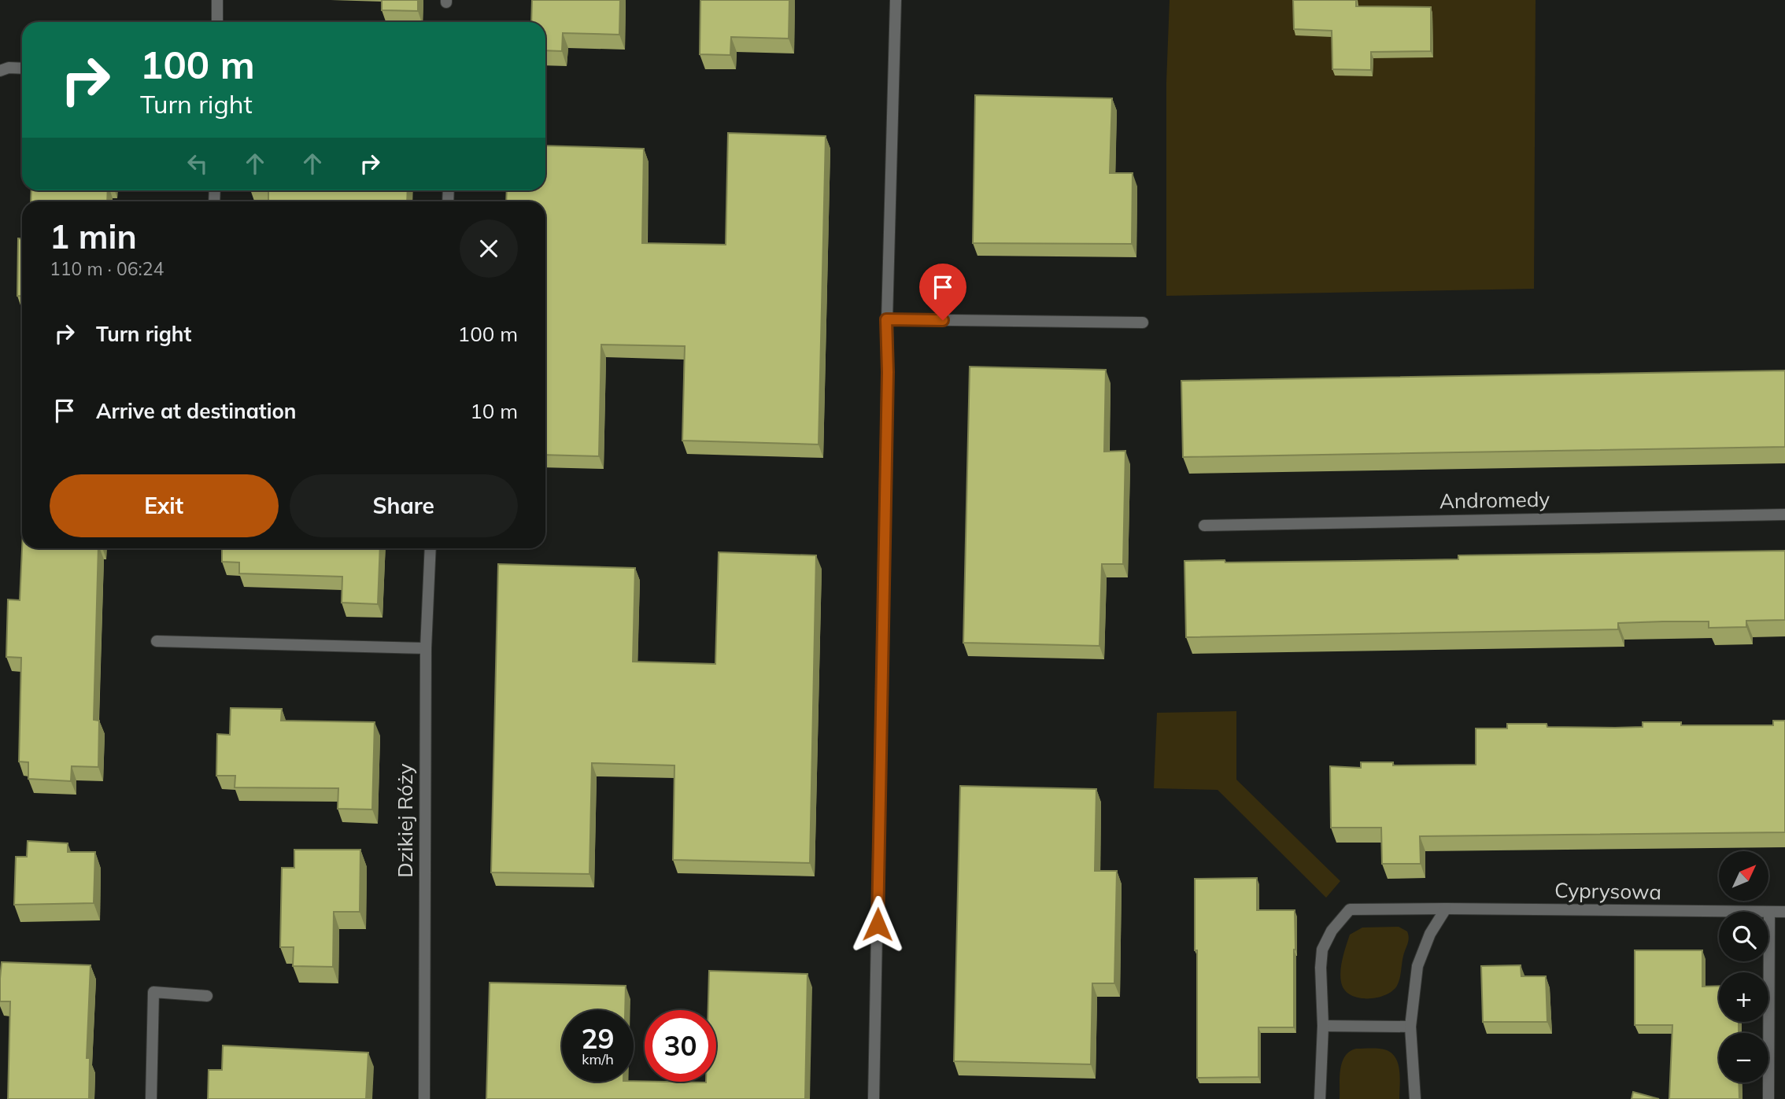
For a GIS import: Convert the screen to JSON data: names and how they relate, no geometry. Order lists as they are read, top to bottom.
{
  "streets": {
    "street": ["Andromedy", "Dzikiej Róży", "Cyprysowa"]
  },
  "north": "top right",
  "page": {
    "turn": ["100 m", "Turn right"],
    "heading": ["1 min", "110 m · 06:24"],
    "list": [
      {
        "name": "Turn right",
        "value": "100 m"
      },
      {
        "name": "Arrive at destination",
        "value": "10 m"
      }
    ],
    "buttons": ["Exit", "Share"],
    "map_buttons": ["+", "−"],
    "speed": "29 km/h",
    "limit": "30"
  }
}
